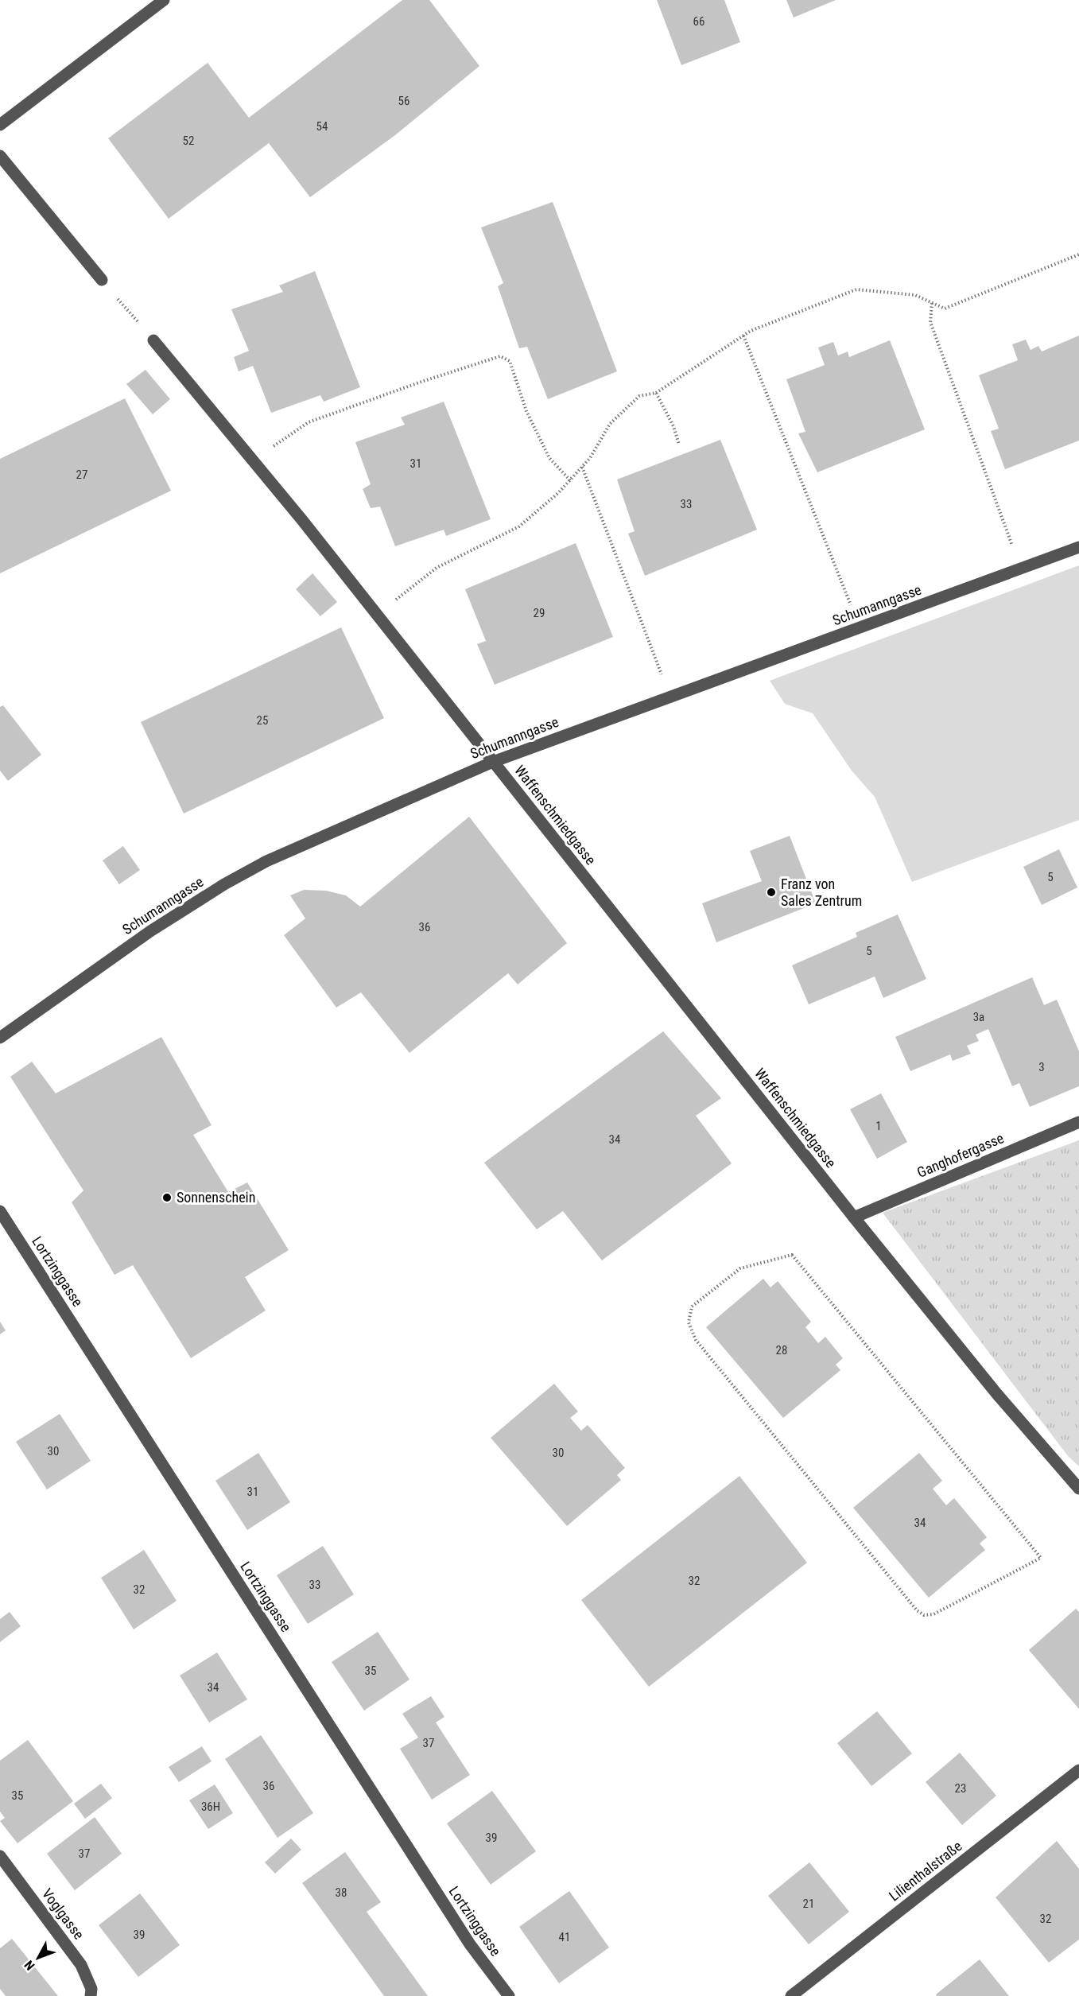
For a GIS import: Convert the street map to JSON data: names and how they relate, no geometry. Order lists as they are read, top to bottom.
{
  "streets": {
    "street": [
      "Schumanngasse",
      "Waffenschmiedgasse",
      "Ganghofergasse",
      "Lortzinggasse",
      "Lilienthalstraße",
      "Voglgasse"
    ]
  },
  "crossings": [
    ["Schumanngasse", "Waffenschmiedgasse"],
    ["Waffenschmiedgasse", "Ganghofergasse"]
  ],
  "places": ["Franz von Sales Zentrum", "Sonnenschein"],
  "house_numbers": [
    "66",
    "56",
    "54",
    "52",
    "31",
    "27",
    "33",
    "29",
    "25",
    "5",
    "36",
    "5",
    "3a",
    "3",
    "1",
    "34",
    "28",
    "30",
    "30",
    "31",
    "34",
    "32",
    "33",
    "32",
    "35",
    "34",
    "37",
    "36",
    "23",
    "35",
    "36H",
    "39",
    "37",
    "38",
    "21",
    "32",
    "39",
    "41"
  ],
  "north": "bottom left"
}
